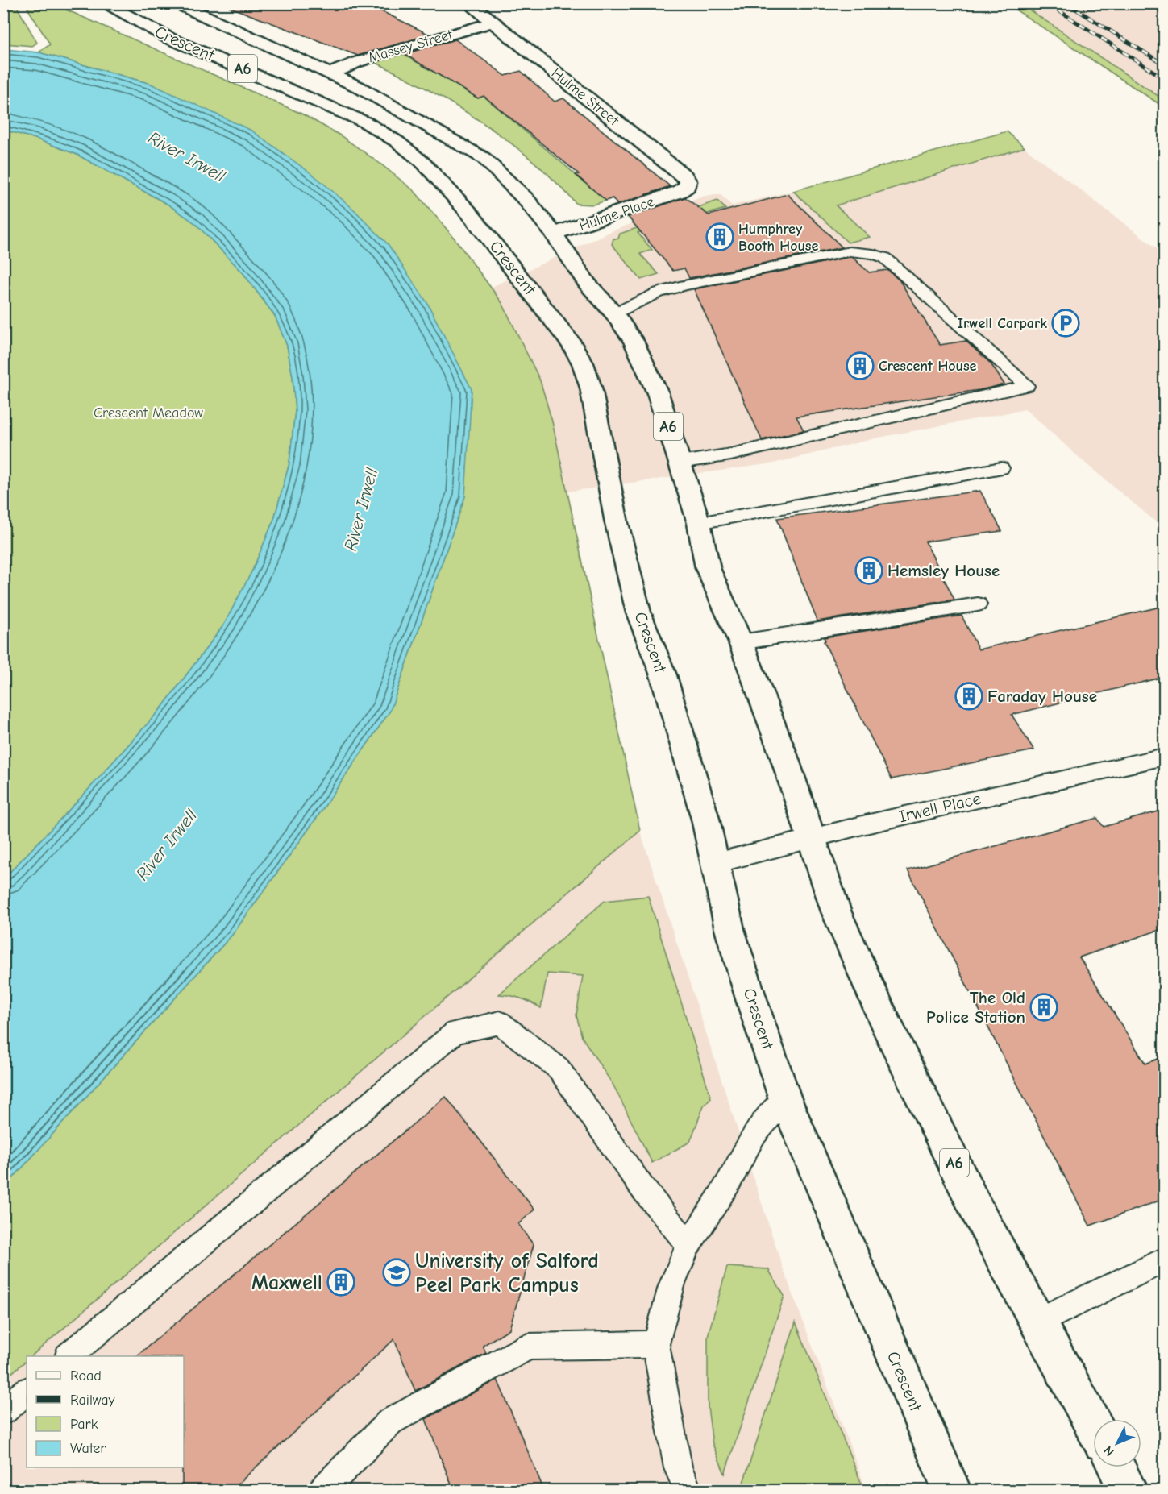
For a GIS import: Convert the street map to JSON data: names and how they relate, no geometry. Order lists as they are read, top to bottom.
{
  "streets": {
    "main road": [
      "Crescent",
      "Massey Street",
      "A6",
      "Hulme Street",
      "Hulme Place"
    ],
    "lane": ["Irwell Place"]
  },
  "crossings": [
    ["Crescent", "Massey Street"],
    ["Crescent", "Hulme Place"],
    ["Crescent", "Irwell Place"],
    ["Massey Street", "Hulme Street"],
    ["Hulme Street", "Hulme Place"]
  ],
  "water": ["River Irwell"],
  "parks": ["Crescent Meadow"],
  "places": {
    "building": [
      "Humphrey Booth House",
      "Crescent House",
      "Hemsley House",
      "Faraday House",
      "The Old Police Station",
      "Maxwell"
    ],
    "parking": ["Irwell Carpark"],
    "school or university": ["University of Salford Peel Park Campus"]
  },
  "legend": [
    "Road",
    "Railway",
    "Park",
    "Water"
  ],
  "north": "bottom left"
}
